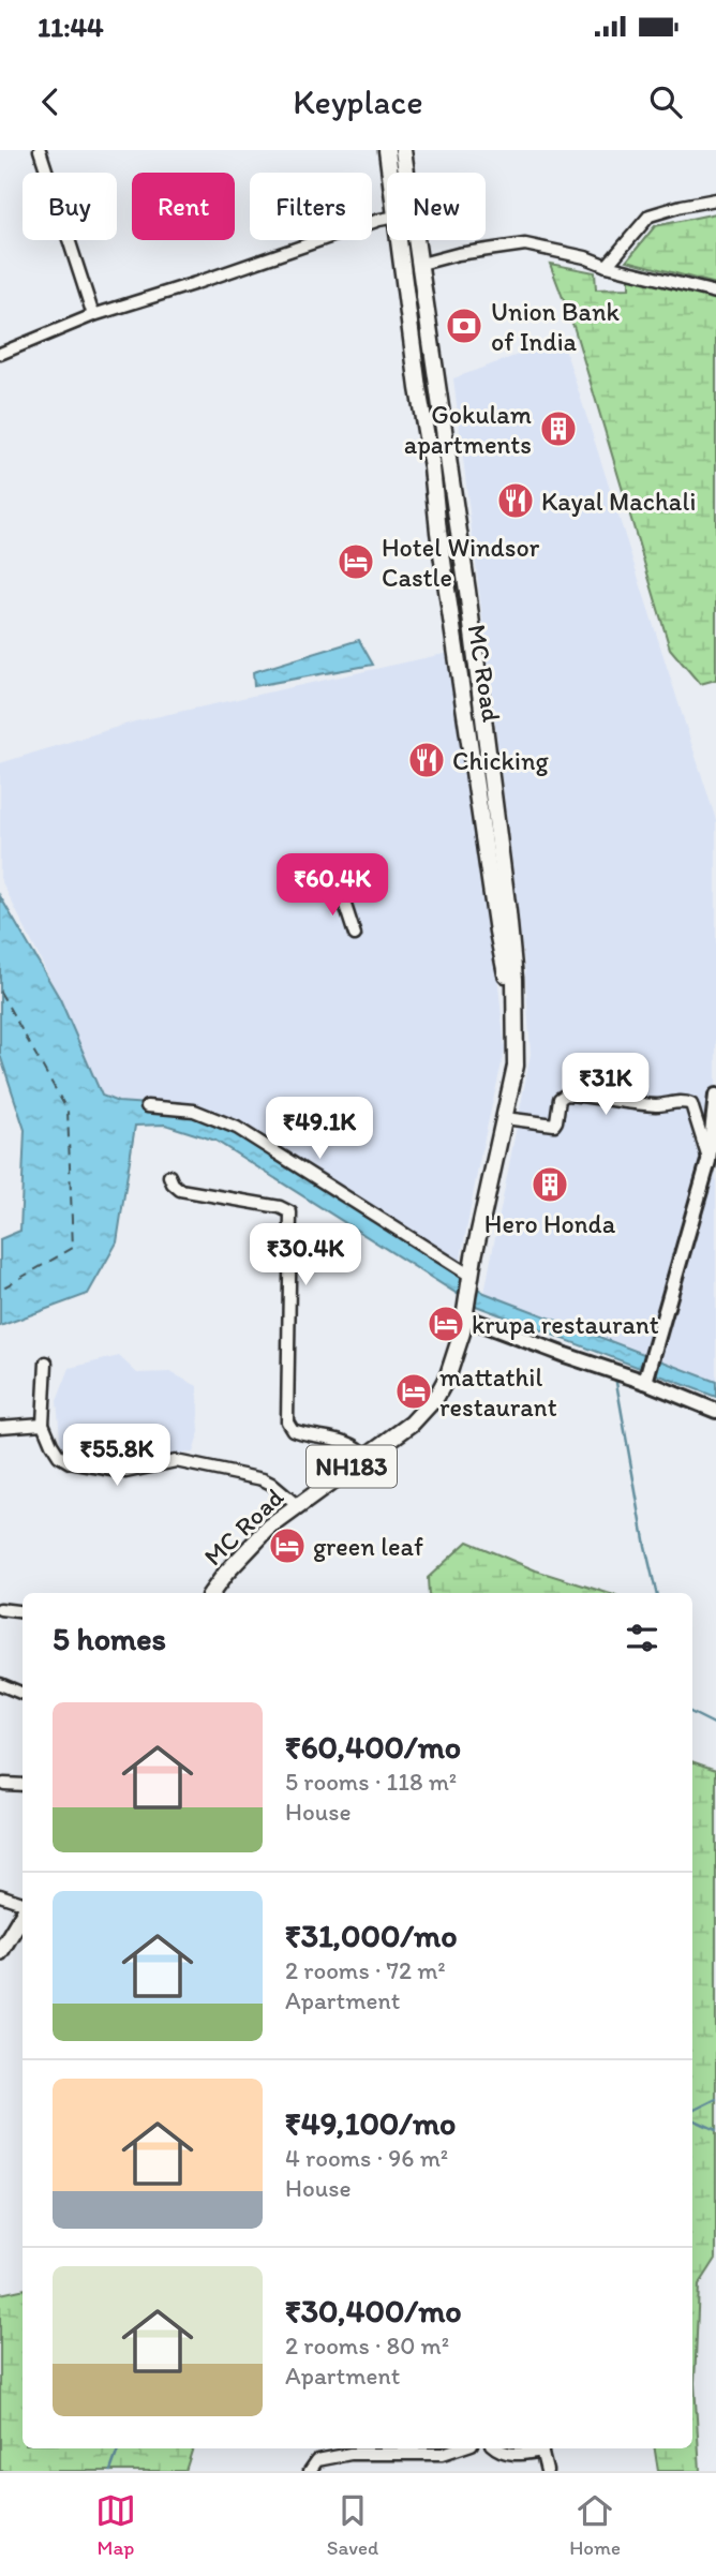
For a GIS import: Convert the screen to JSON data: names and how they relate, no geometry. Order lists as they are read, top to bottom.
{
  "streets": {
    "highway": ["MC Road", "NH183"]
  },
  "places": {
    "bank": ["Union Bank of India"],
    "building": ["Gokulam apartments", "Hero Honda"],
    "restaurant": ["Kayal Machali", "Chicking"],
    "hotel": [
      "Hotel Windsor Castle",
      "krupa restaurant",
      "mattathil restaurant",
      "green leaf"
    ]
  },
  "page": {
    "status": "11:44",
    "header": "Keyplace",
    "chip": [
      "Buy",
      "Rent",
      "Filters",
      "New"
    ],
    "price": [
      "₹60.4K",
      "₹31K",
      "₹49.1K",
      "₹30.4K",
      "₹55.8K"
    ],
    "heading": "5 homes",
    "list": [
      {
        "name": "₹60,400/mo",
        "note": "5 rooms · 118 m² · House"
      },
      {
        "name": "₹31,000/mo",
        "note": "2 rooms · 72 m² · Apartment"
      },
      {
        "name": "₹49,100/mo",
        "note": "4 rooms · 96 m² · House"
      },
      {
        "name": "₹30,400/mo",
        "note": "2 rooms · 80 m² · Apartment"
      }
    ],
    "tabs": ["Map", "Saved", "Home"]
  }
}
